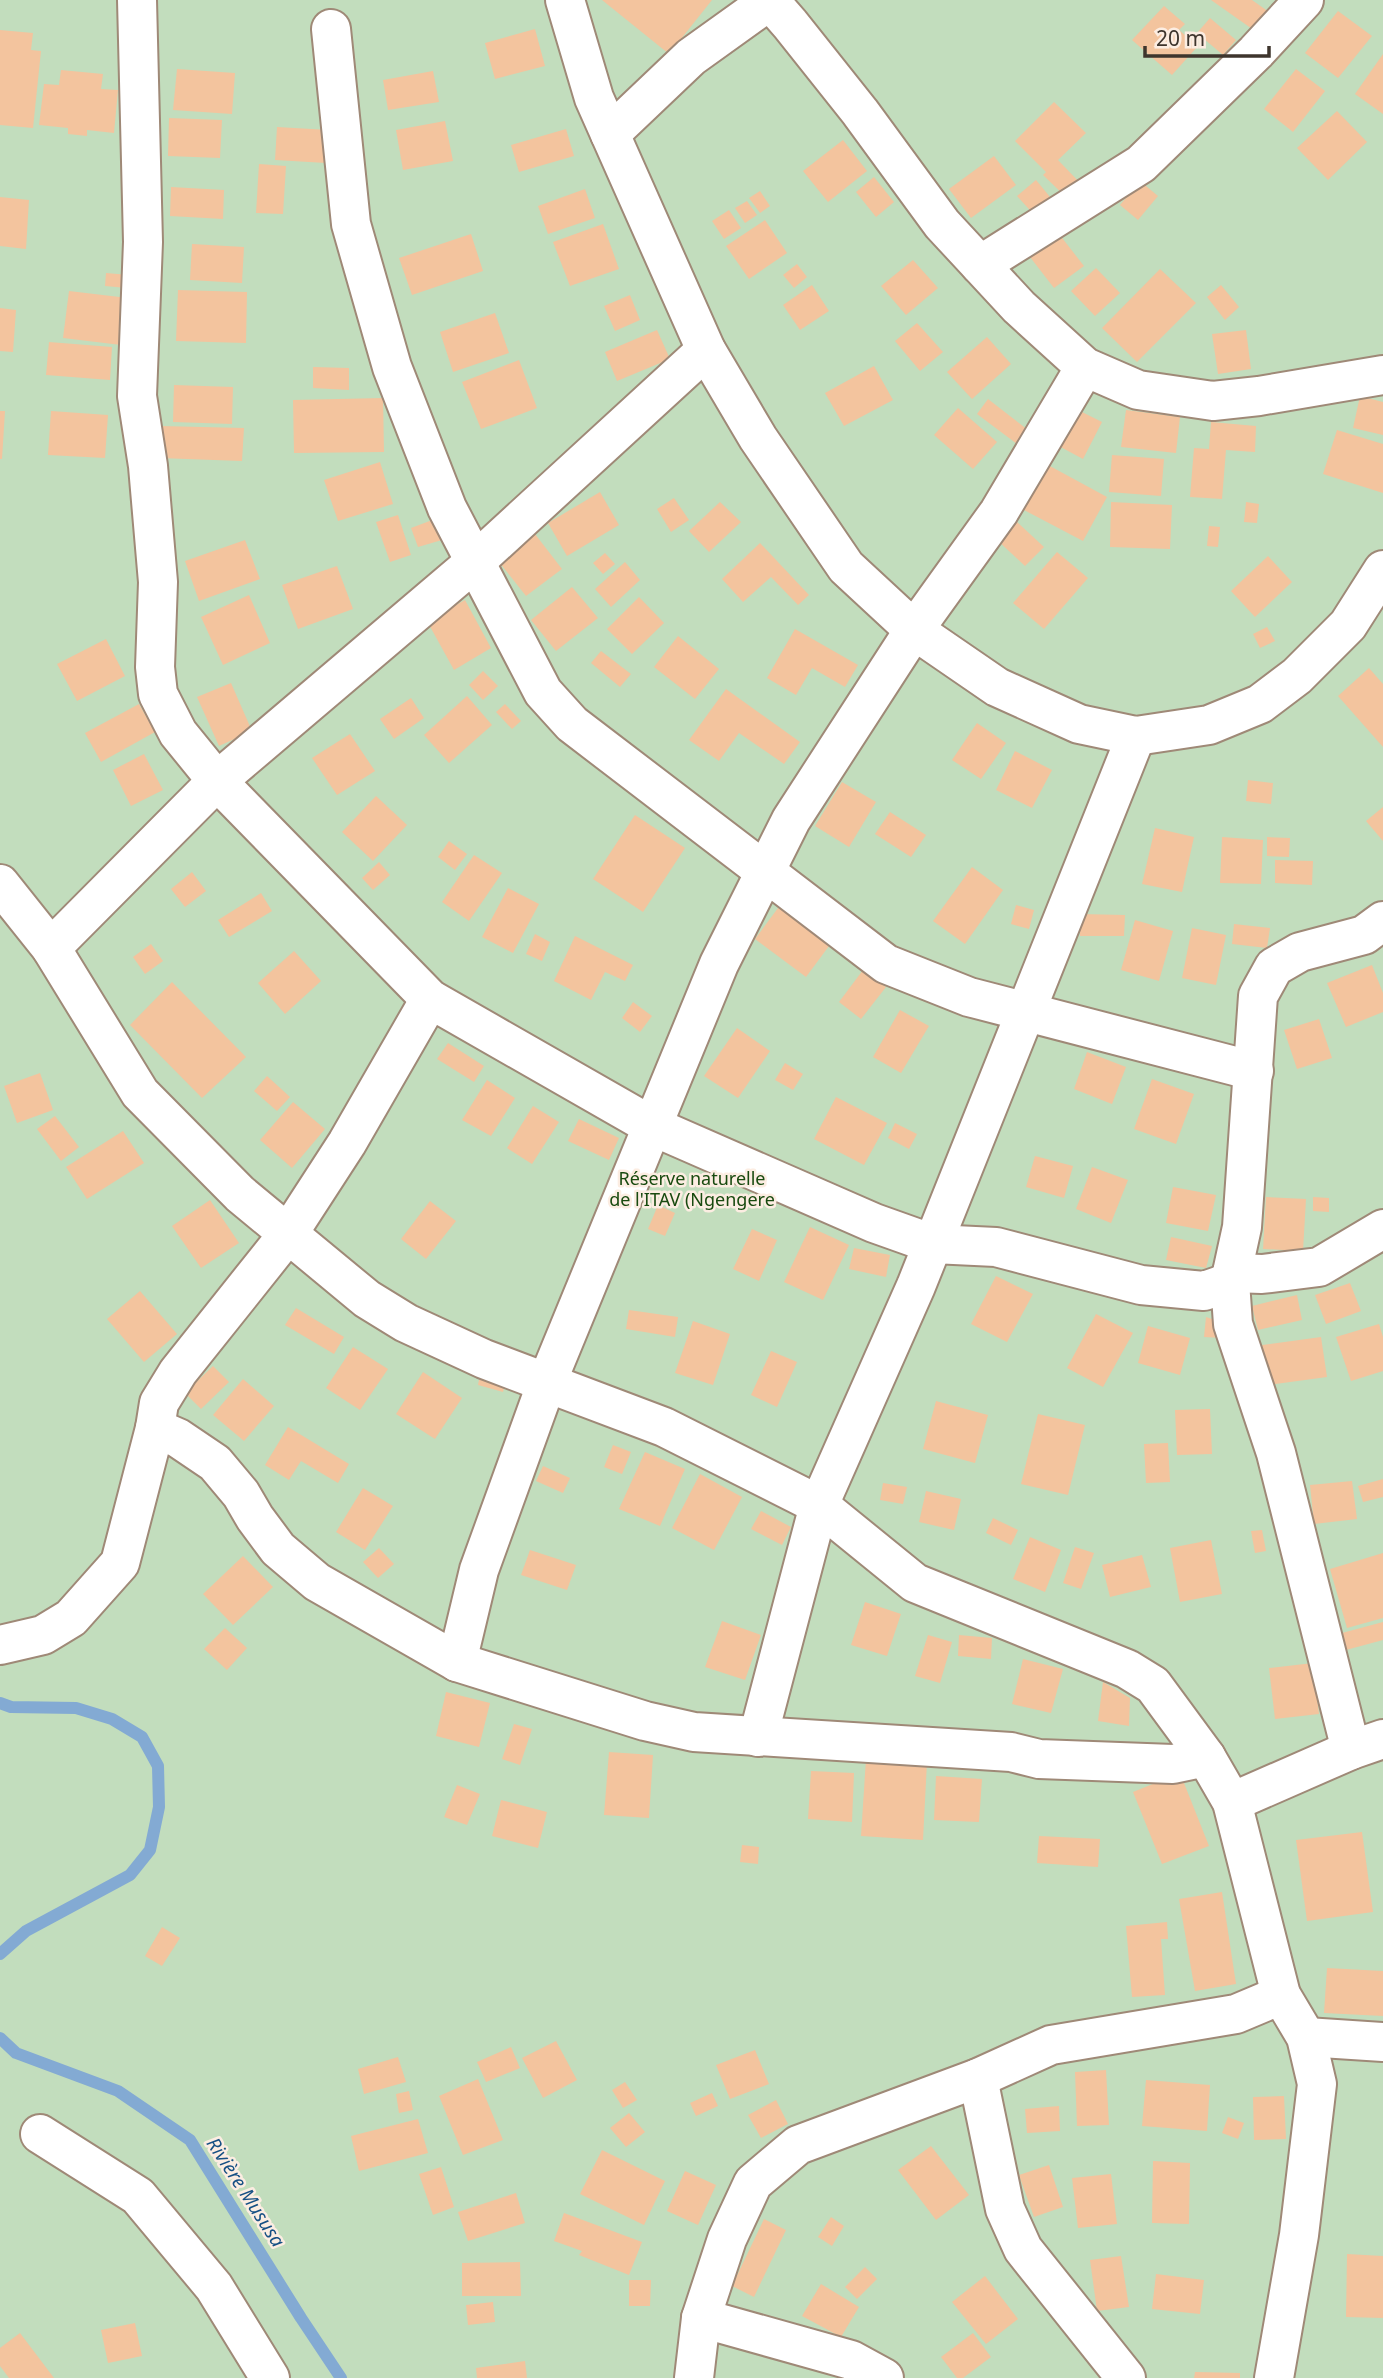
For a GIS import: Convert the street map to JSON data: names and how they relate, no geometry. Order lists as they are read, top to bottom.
{
  "water": ["Rivière Mususa"],
  "parks": ["Réserve naturelle de l'ITAV (Ngengere"],
  "scale_bar": "20 m"
}
